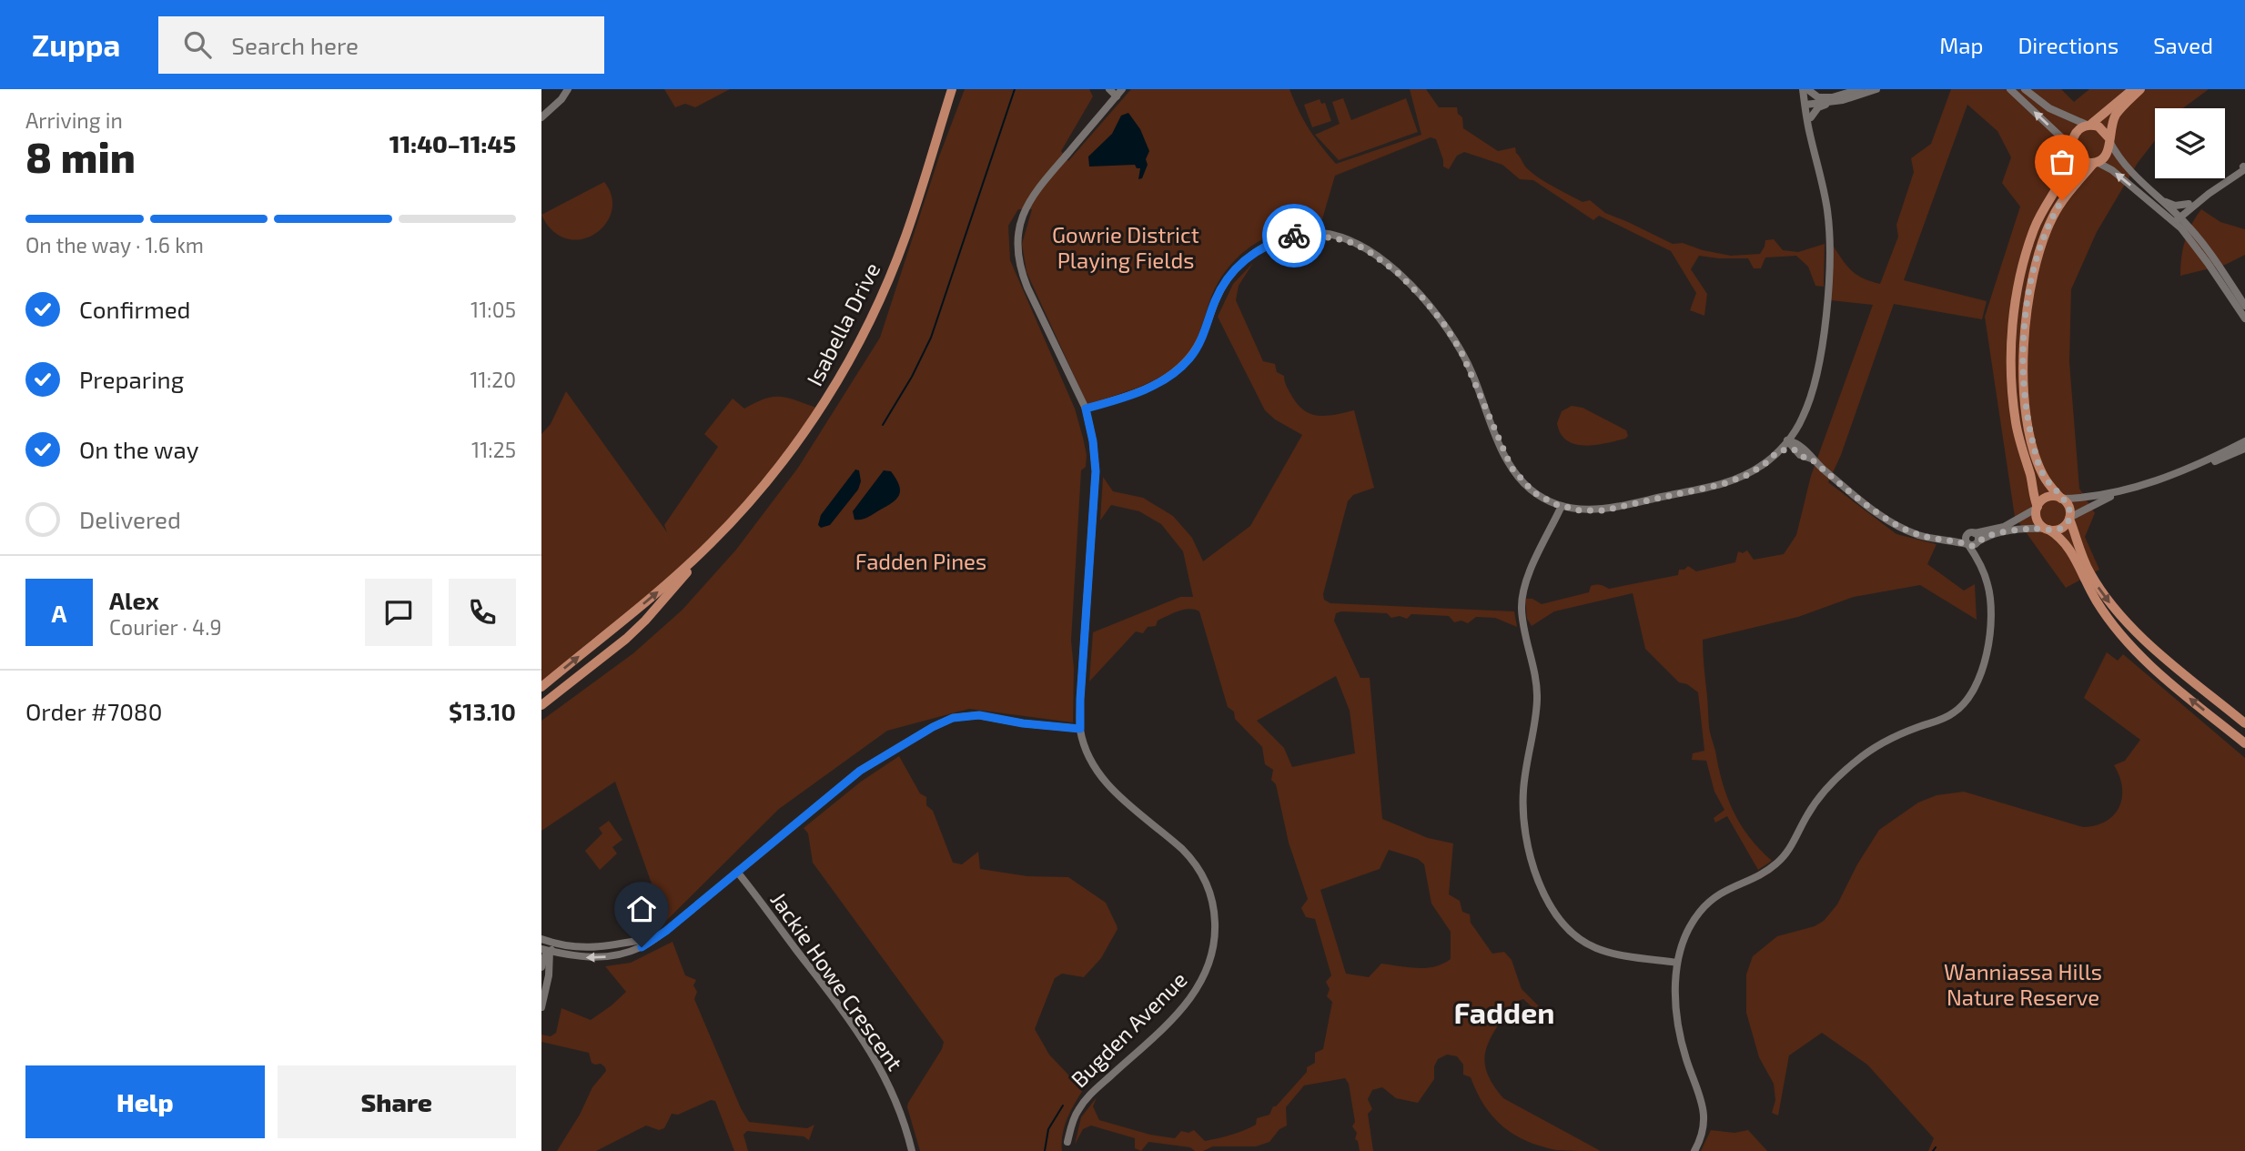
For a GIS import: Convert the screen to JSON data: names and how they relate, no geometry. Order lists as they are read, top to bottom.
{
  "streets": {
    "main road": ["Isabella Drive"],
    "street": ["Jackie Howe Crescent", "Bugden Avenue"]
  },
  "districts": ["Fadden"],
  "parks": ["Gowrie District Playing Fields", "Fadden Pines", "Wanniassa Hills Nature Reserve"],
  "page": {
    "header": "Zuppa",
    "search": "Search here",
    "nav": ["Map", "Directions", "Saved"],
    "heading": ["8 min", "Arriving in", "11:40–11:45"],
    "panel": [
      "Alex",
      "Courier · 4.9",
      "Order #7080",
      "$13.10"
    ],
    "bar": "On the way · 1.6 km",
    "list": [
      ["Confirmed", "11:05"],
      ["Preparing", "11:20"],
      ["On the way", "11:25"],
      "Delivered"
    ],
    "round": "A",
    "buttons": ["Help", "Share"]
  }
}
